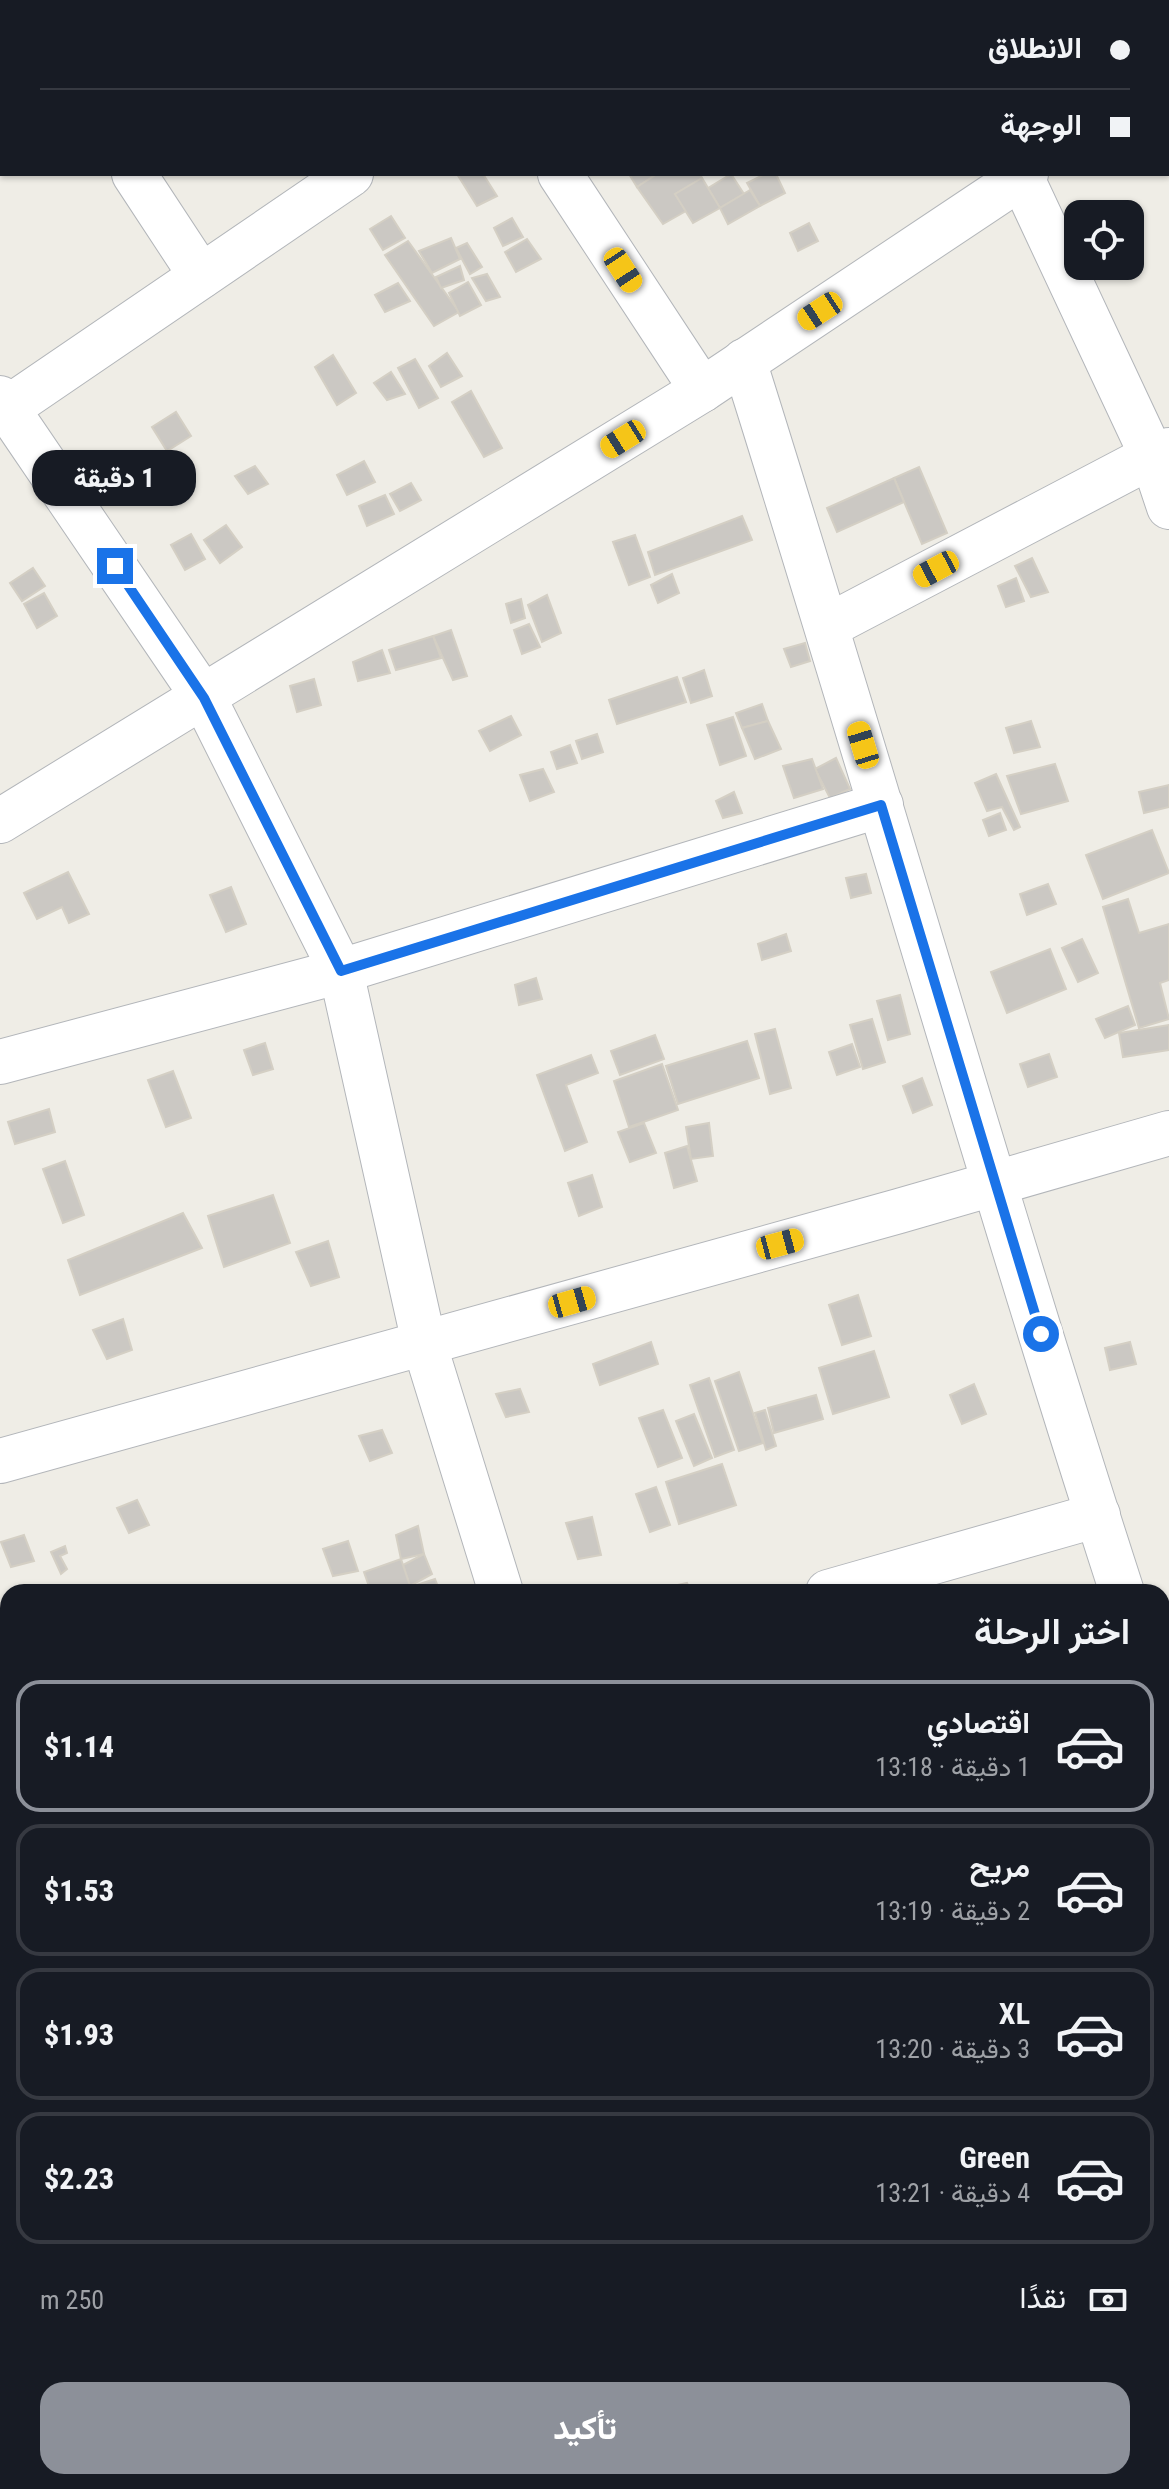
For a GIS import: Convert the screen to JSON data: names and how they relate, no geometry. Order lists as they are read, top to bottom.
{
  "page": {
    "banner": ["الانطلاق", "الوجهة"],
    "bubble": "1 دقيقة",
    "heading": "اختر الرحلة",
    "list": [
      {
        "name": "اقتصادي",
        "note": "1 دقيقة · 13:18",
        "value": "$1.14"
      },
      {
        "name": "مريح",
        "note": "2 دقيقة · 13:19",
        "value": "$1.53"
      },
      {
        "name": "XL",
        "note": "3 دقيقة · 13:20",
        "value": "$1.93"
      },
      {
        "name": "Green",
        "note": "4 دقيقة · 13:21",
        "value": "$2.23"
      }
    ],
    "pay": ["نقدًا", "250 m"],
    "buttons": "تأكيد"
  }
}
